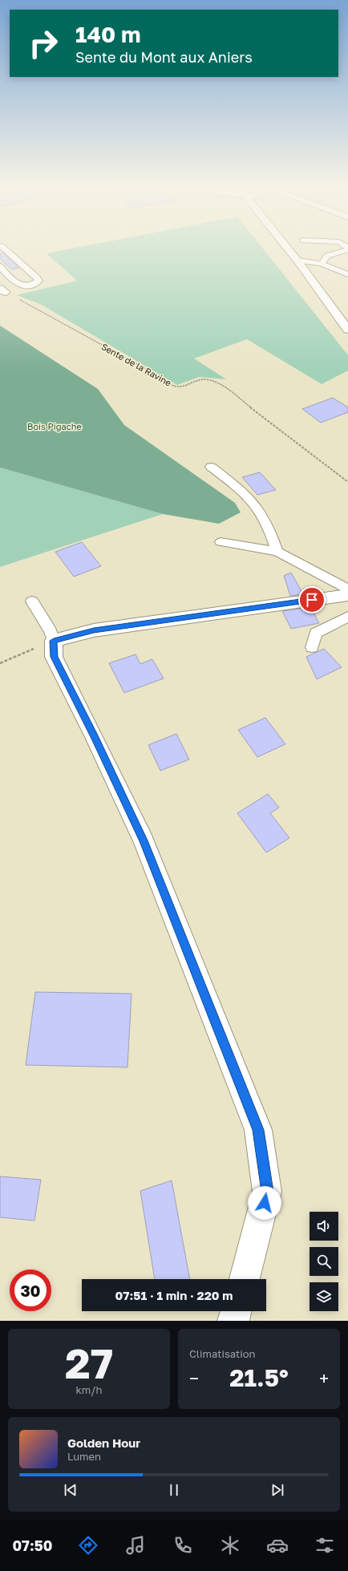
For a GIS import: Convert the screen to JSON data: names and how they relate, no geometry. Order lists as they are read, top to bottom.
{
  "streets": {
    "path": ["Sente de la Ravine"]
  },
  "parks": ["Bois Pigache"],
  "page": {
    "turn": ["140 m", "Sente du Mont aux Aniers"],
    "limit": "30",
    "trip": "07:51 · 1 min · 220 m",
    "tile": [
      ["27", "km/h"],
      "Climatisation"
    ],
    "heat": ["−", "21.5°", "+"],
    "song": ["Golden Hour", "Lumen"],
    "tabs": "07:50"
  }
}
